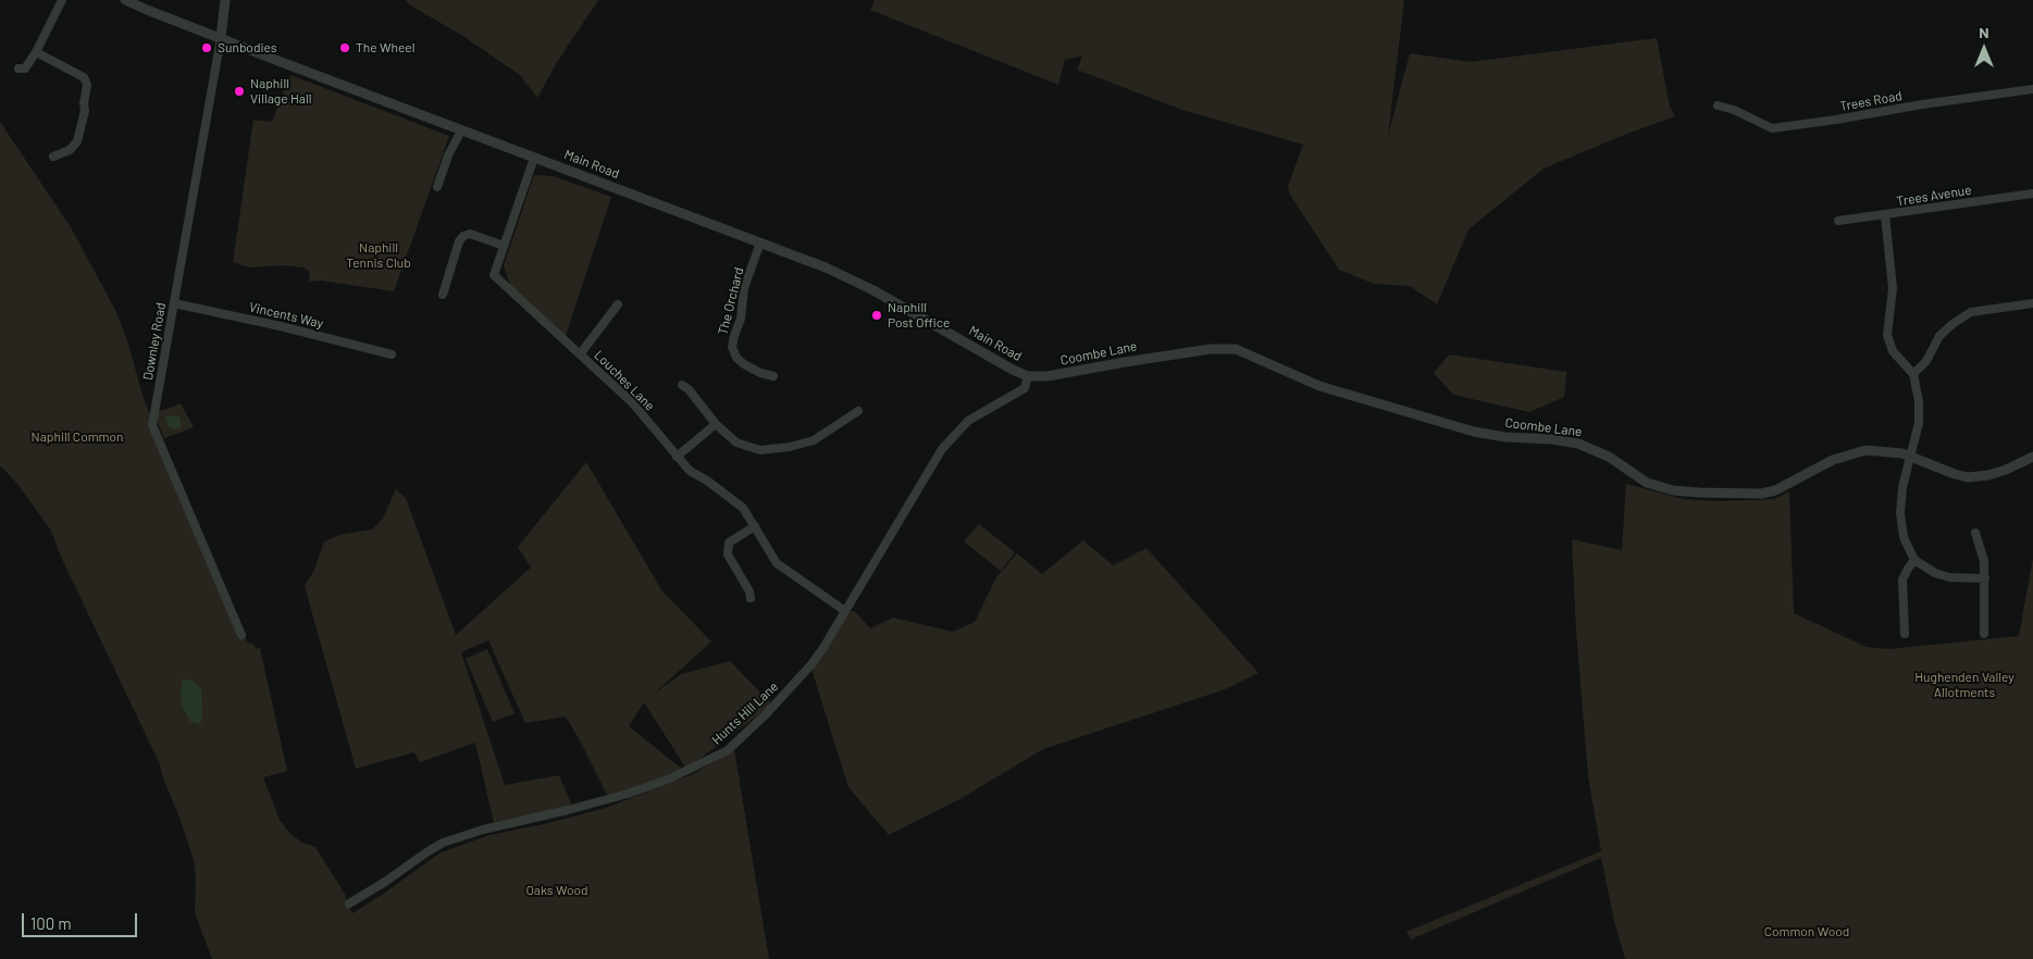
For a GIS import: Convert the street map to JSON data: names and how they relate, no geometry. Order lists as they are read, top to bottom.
{
  "streets": {
    "street": [
      "Trees Road",
      "Main Road",
      "Trees Avenue",
      "The Orchard",
      "Vincents Way",
      "Downley Road",
      "Coombe Lane",
      "Louches Lane",
      "Hunts Hill Lane"
    ]
  },
  "crossings": [
    ["Main Road", "The Orchard"],
    ["Main Road", "Downley Road"],
    ["Main Road", "Coombe Lane"],
    ["Main Road", "Louches Lane"],
    ["Main Road", "Hunts Hill Lane"],
    ["Vincents Way", "Downley Road"],
    ["Coombe Lane", "Hunts Hill Lane"],
    ["Louches Lane", "Hunts Hill Lane"]
  ],
  "parks": [
    "Naphill Tennis Club",
    "Naphill Common",
    "Hughenden Valley Allotments",
    "Oaks Wood",
    "Common Wood"
  ],
  "places": [
    "Sunbodies",
    "The Wheel",
    "Naphill Village Hall",
    "Naphill Post Office"
  ],
  "scale_bar": "100 m",
  "north": "top"
}
